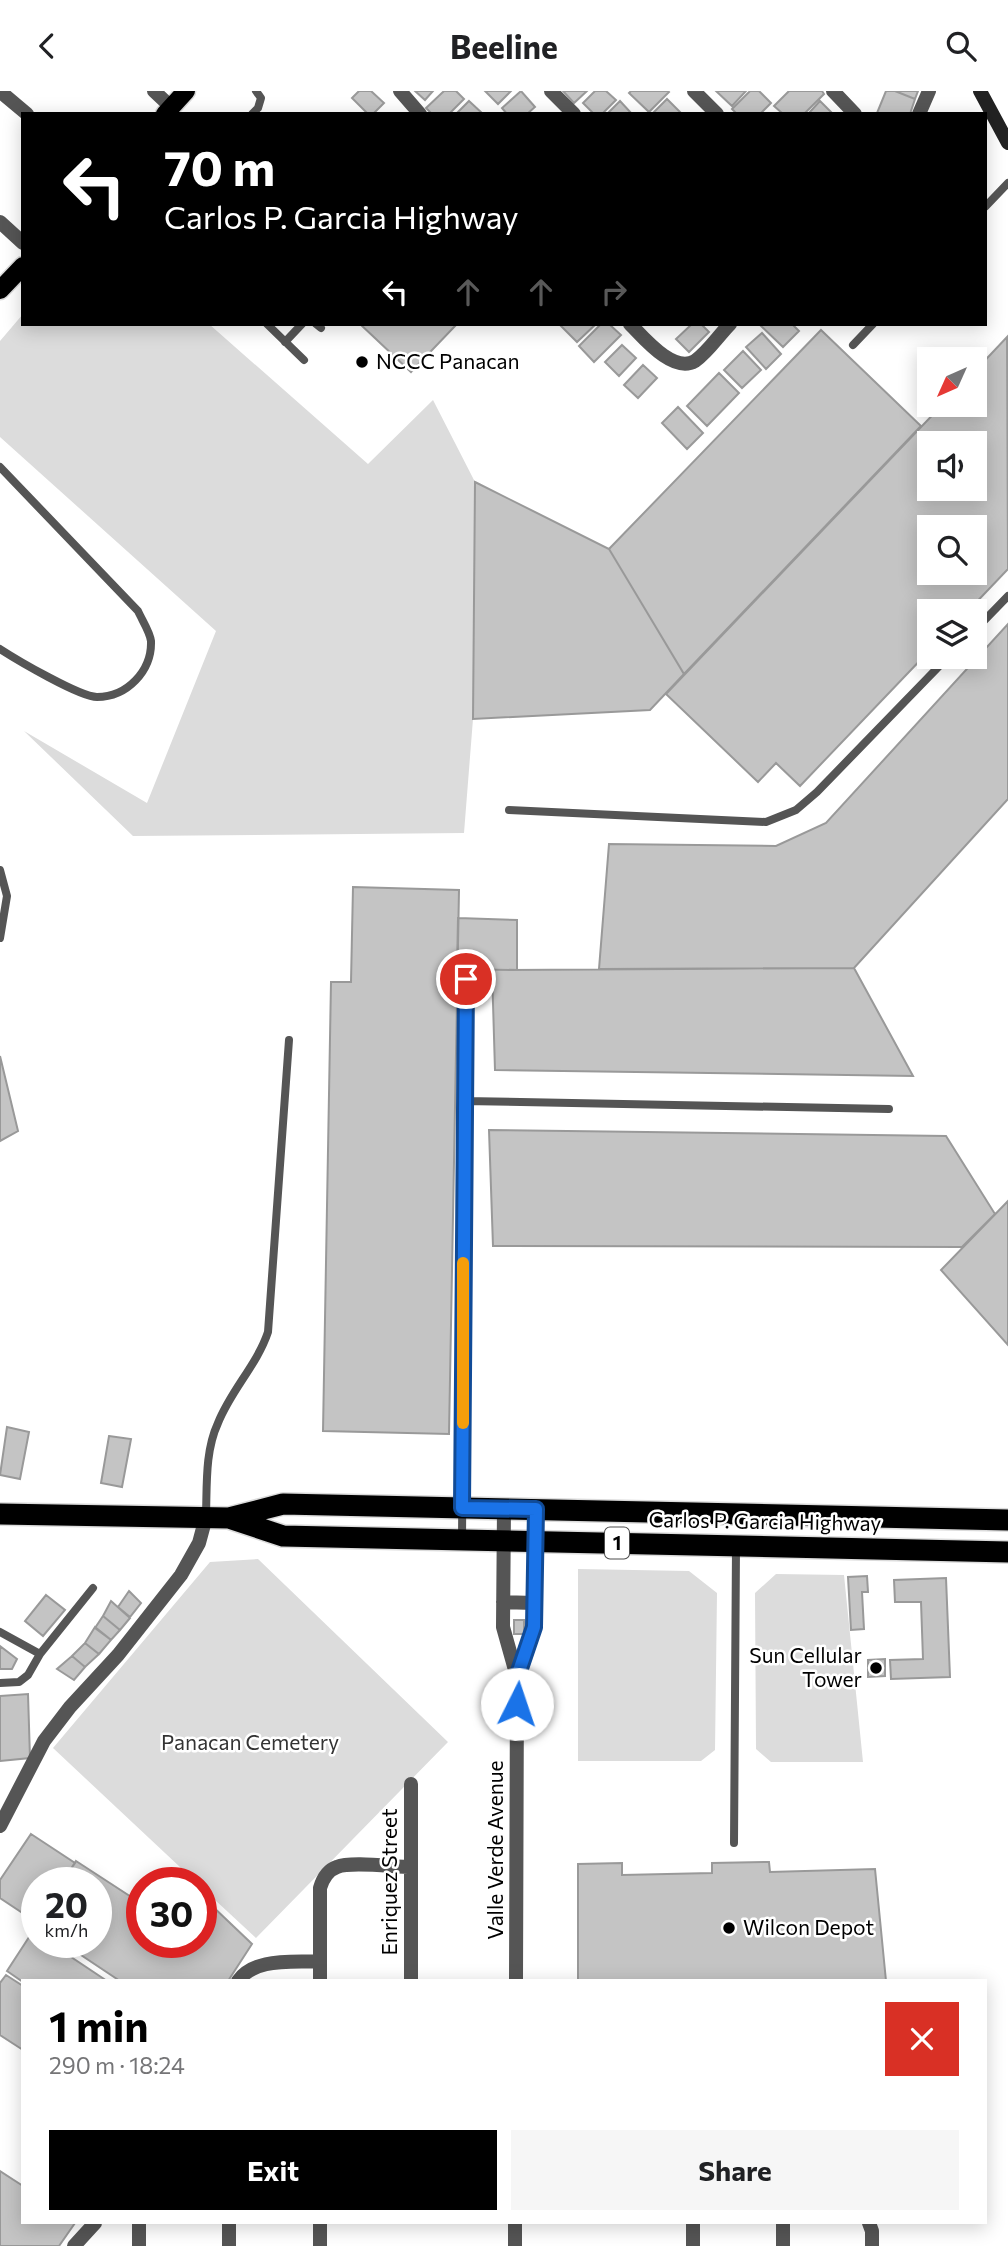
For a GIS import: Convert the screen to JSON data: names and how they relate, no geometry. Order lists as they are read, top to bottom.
{
  "streets": {
    "highway": ["Carlos P. Garcia Highway", "1"],
    "street": ["Valle Verde Avenue", "Enriquez Street"]
  },
  "crossings": [
    ["Carlos P. Garcia Highway", "Valle Verde Avenue"]
  ],
  "parks": ["Panacan Cemetery"],
  "places": ["NCCC Panacan", "Sun Cellular Tower", "Wilcon Depot"],
  "north": "bottom left",
  "page": {
    "header": "Beeline",
    "turn": ["70 m", "Carlos P. Garcia Highway"],
    "speed": "20 km/h",
    "limit": "30",
    "heading": ["1 min", "290 m · 18:24"],
    "buttons": ["Exit", "Share"]
  }
}
